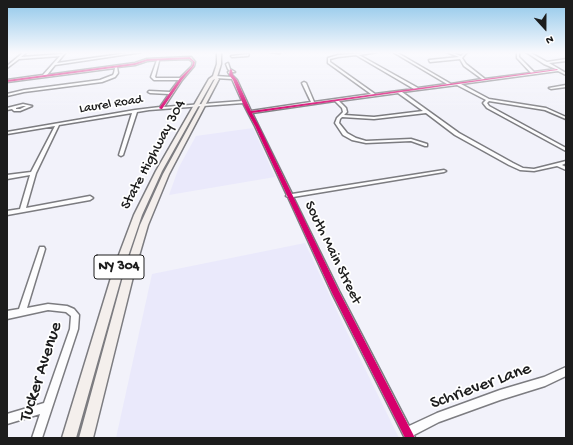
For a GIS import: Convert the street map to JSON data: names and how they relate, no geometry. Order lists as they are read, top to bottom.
{
  "streets": {
    "main road": ["State Highway 304", "NY 304"],
    "street": [
      "Laurel Road",
      "South Main Street",
      "Tucker Avenue",
      "Schriever Lane"
    ]
  },
  "crossings": [
    ["Laurel Road", "State Highway 304"],
    ["Laurel Road", "South Main Street"],
    ["State Highway 304", "NY 304"],
    ["South Main Street", "Schriever Lane"]
  ],
  "north": "bottom"
}
